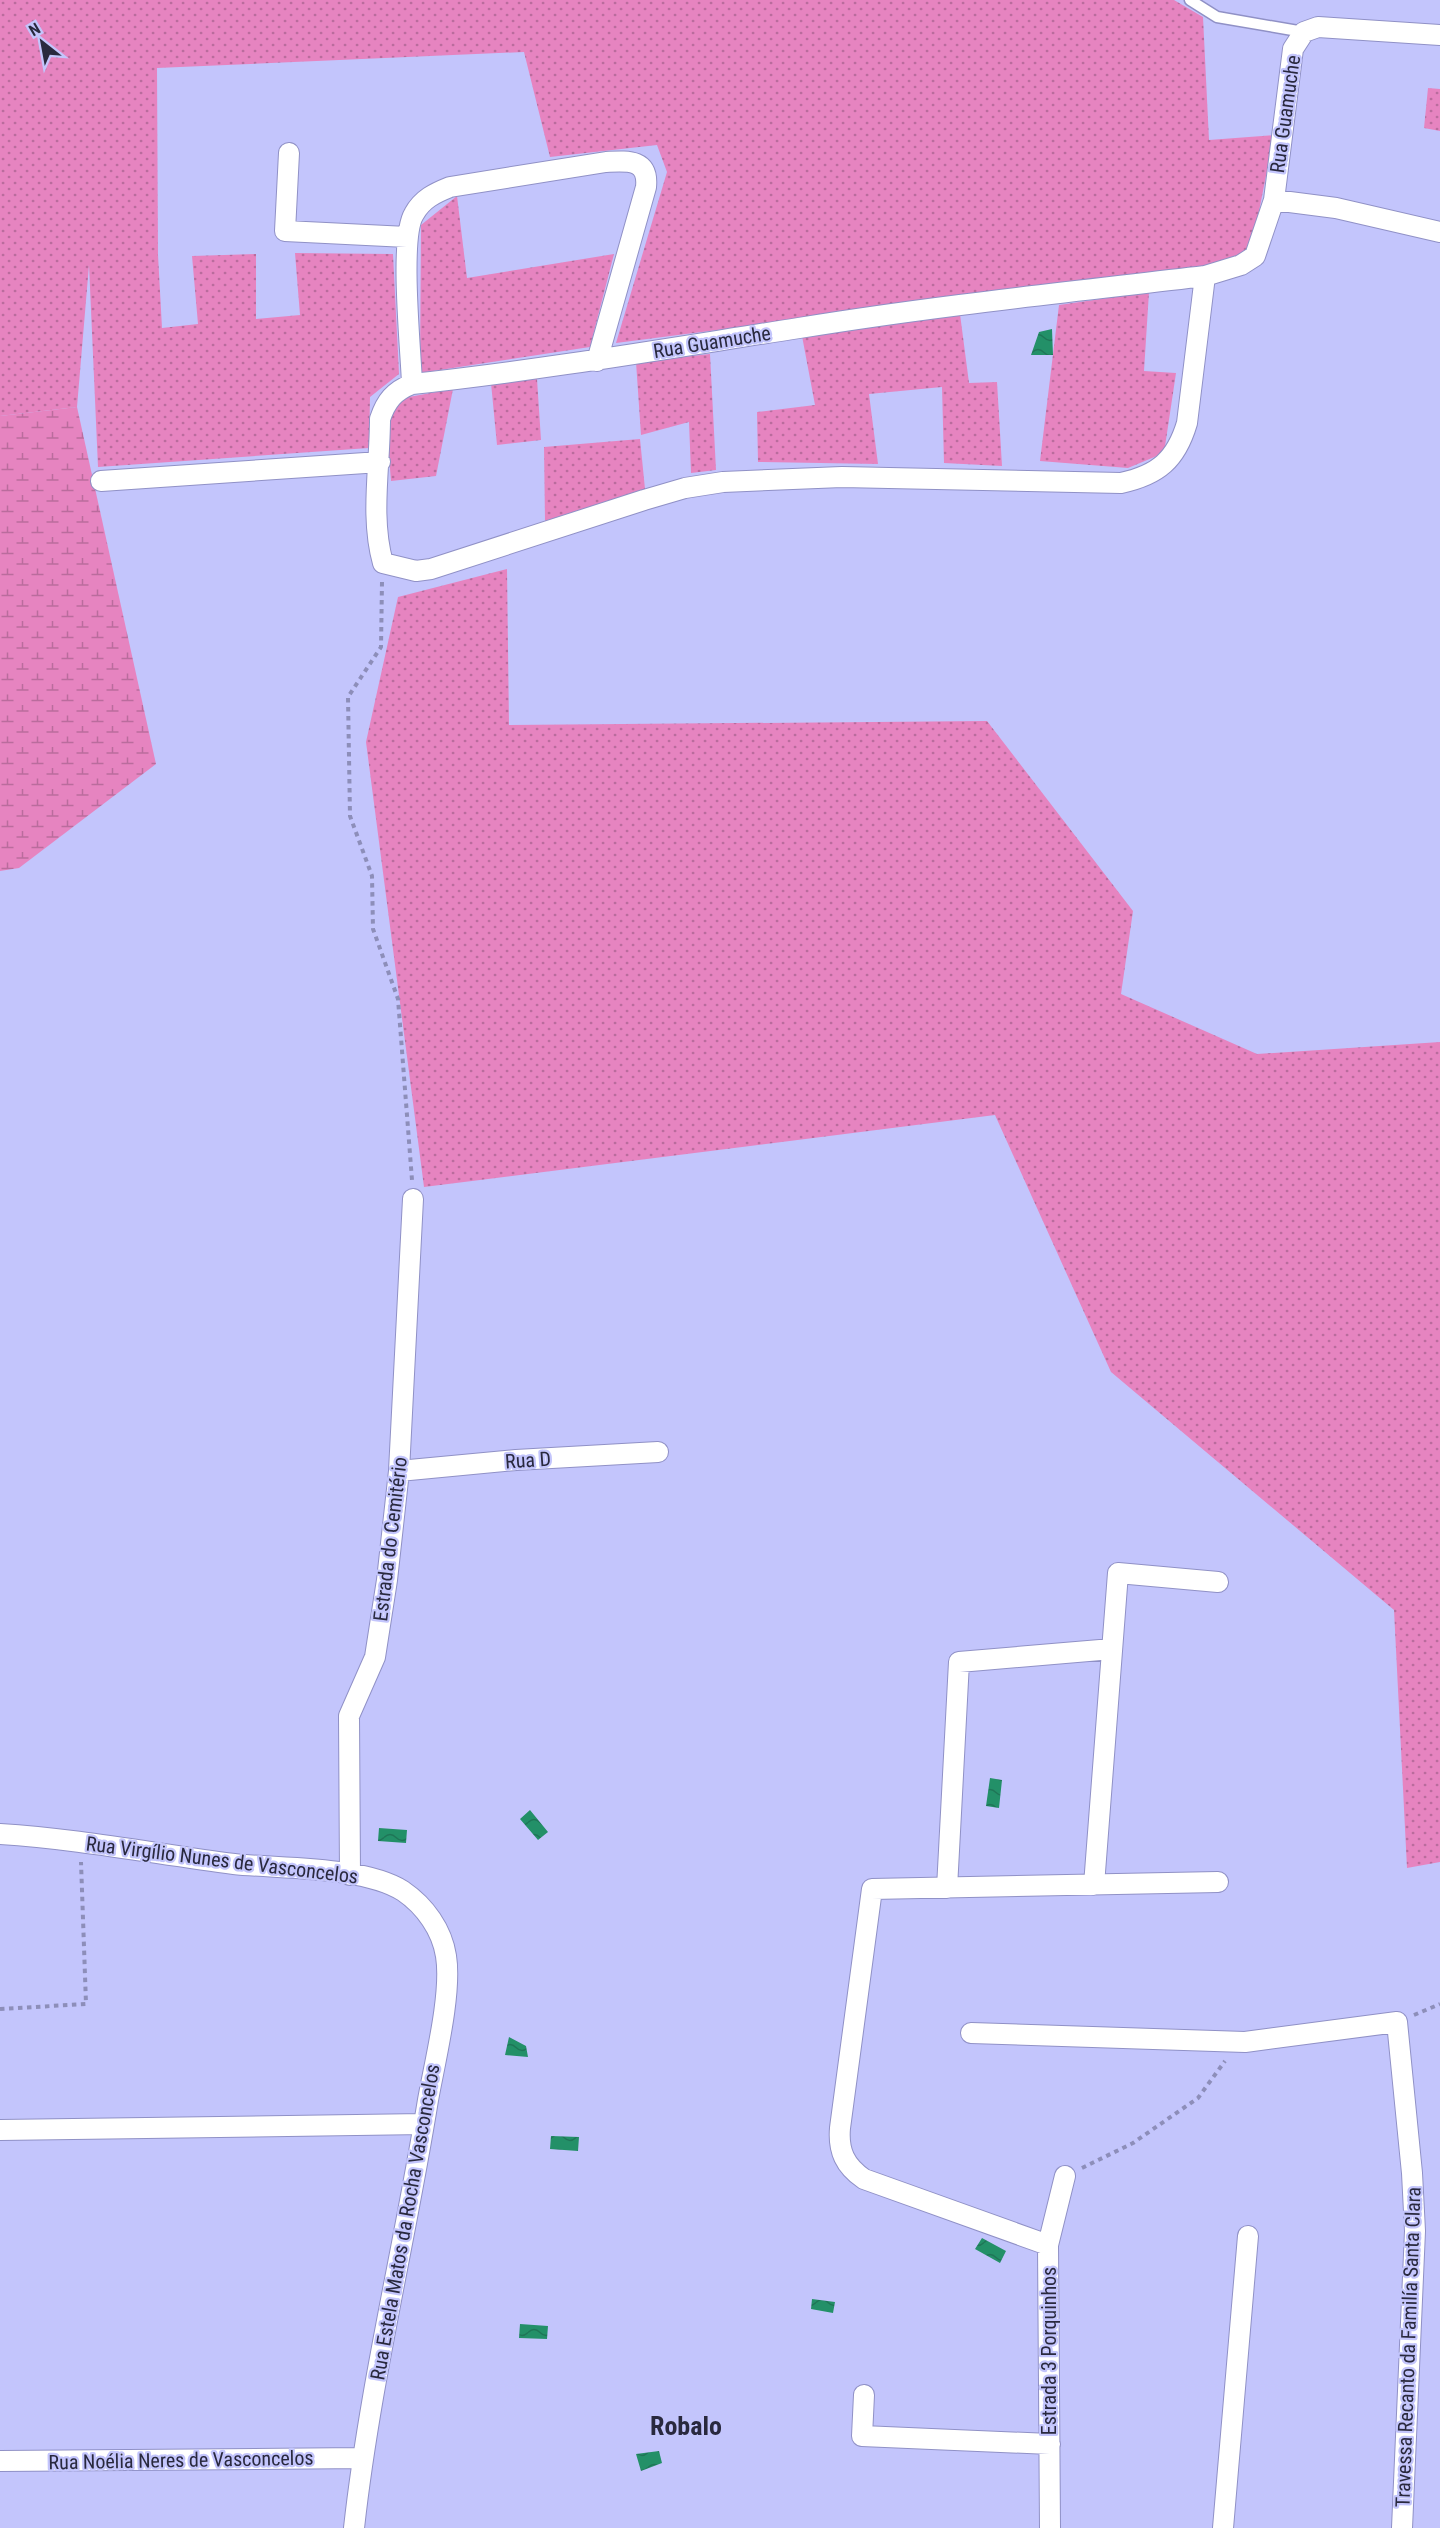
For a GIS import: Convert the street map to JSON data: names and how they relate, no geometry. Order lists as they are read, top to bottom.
{
  "streets": {
    "street": [
      "Rua Guamuche",
      "Rua D",
      "Estrada do Cemitério",
      "Rua Virgílio Nunes de Vasconcelos",
      "Rua Estela Matos da Rocha Vasconcelos",
      "Travessa Recanto da Familía Santa Clara",
      "Estrada 3 Porquinhos",
      "Rua Noélia Neres de Vasconcelos"
    ]
  },
  "crossings": [
    ["Rua D", "Estrada do Cemitério"],
    ["Estrada do Cemitério", "Rua Virgílio Nunes de Vasconcelos"],
    ["Rua Virgílio Nunes de Vasconcelos", "Rua Estela Matos da Rocha Vasconcelos"],
    ["Rua Estela Matos da Rocha Vasconcelos", "Rua Noélia Neres de Vasconcelos"]
  ],
  "districts": ["Robalo"],
  "north": "top left"
}
